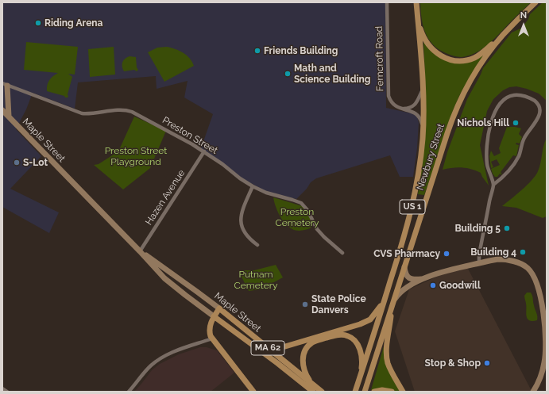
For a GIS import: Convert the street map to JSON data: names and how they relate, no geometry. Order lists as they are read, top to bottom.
{
  "streets": {
    "main road": [
      "Maple Street",
      "Newbury Street",
      "US 1",
      "MA 62"
    ],
    "street": ["Ferncroft Road", "Preston Street", "Hazen Avenue"]
  },
  "crossings": [
    ["Ferncroft Road", "Newbury Street"],
    ["Preston Street", "Hazen Avenue"],
    ["Maple Street", "Hazen Avenue"]
  ],
  "parks": ["Preston Street Playground", "Preston Cemetery", "Putnam Cemetery"],
  "places": [
    "Riding Arena",
    "Friends Building",
    "Math and Science Building",
    "Nichols Hill",
    "S-Lot",
    "Building 5",
    "Building 4",
    "CVS Pharmacy",
    "Goodwill",
    "State Police Danvers",
    "Stop & Shop"
  ],
  "north": "top"
}
